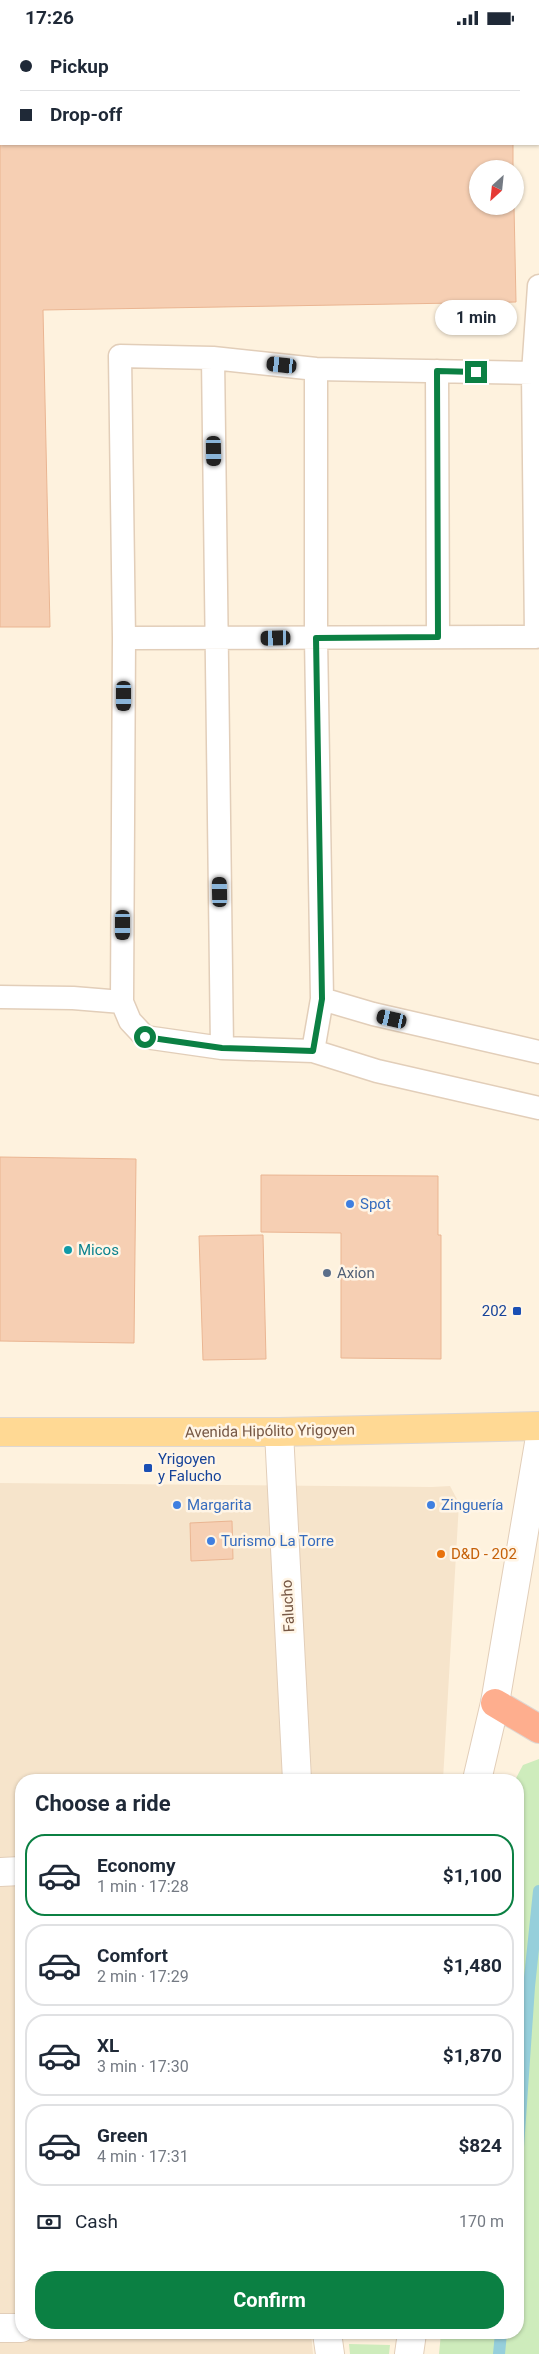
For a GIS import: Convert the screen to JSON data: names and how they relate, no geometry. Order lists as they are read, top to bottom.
{
  "streets": {
    "main road": ["Avenida Hipólito Yrigoyen"],
    "street": ["Falucho"]
  },
  "crossings": [
    ["Avenida Hipólito Yrigoyen", "Falucho"]
  ],
  "places": {
    "other": [
      "Spot",
      "Micos",
      "Axion",
      "Margarita",
      "Zinguería",
      "Turismo La Torre",
      "D&D - 202"
    ],
    "transit": ["202", "Yrigoyen y Falucho"]
  },
  "north": "bottom left",
  "page": {
    "status": "17:26",
    "banner": ["Pickup", "Drop-off"],
    "bubble": "1 min",
    "heading": "Choose a ride",
    "list": [
      {
        "name": "Economy",
        "note": "1 min · 17:28",
        "value": "$1,100"
      },
      {
        "name": "Comfort",
        "note": "2 min · 17:29",
        "value": "$1,480"
      },
      {
        "name": "XL",
        "note": "3 min · 17:30",
        "value": "$1,870"
      },
      {
        "name": "Green",
        "note": "4 min · 17:31",
        "value": "$824"
      }
    ],
    "pay": ["Cash", "170 m"],
    "buttons": "Confirm"
  }
}
